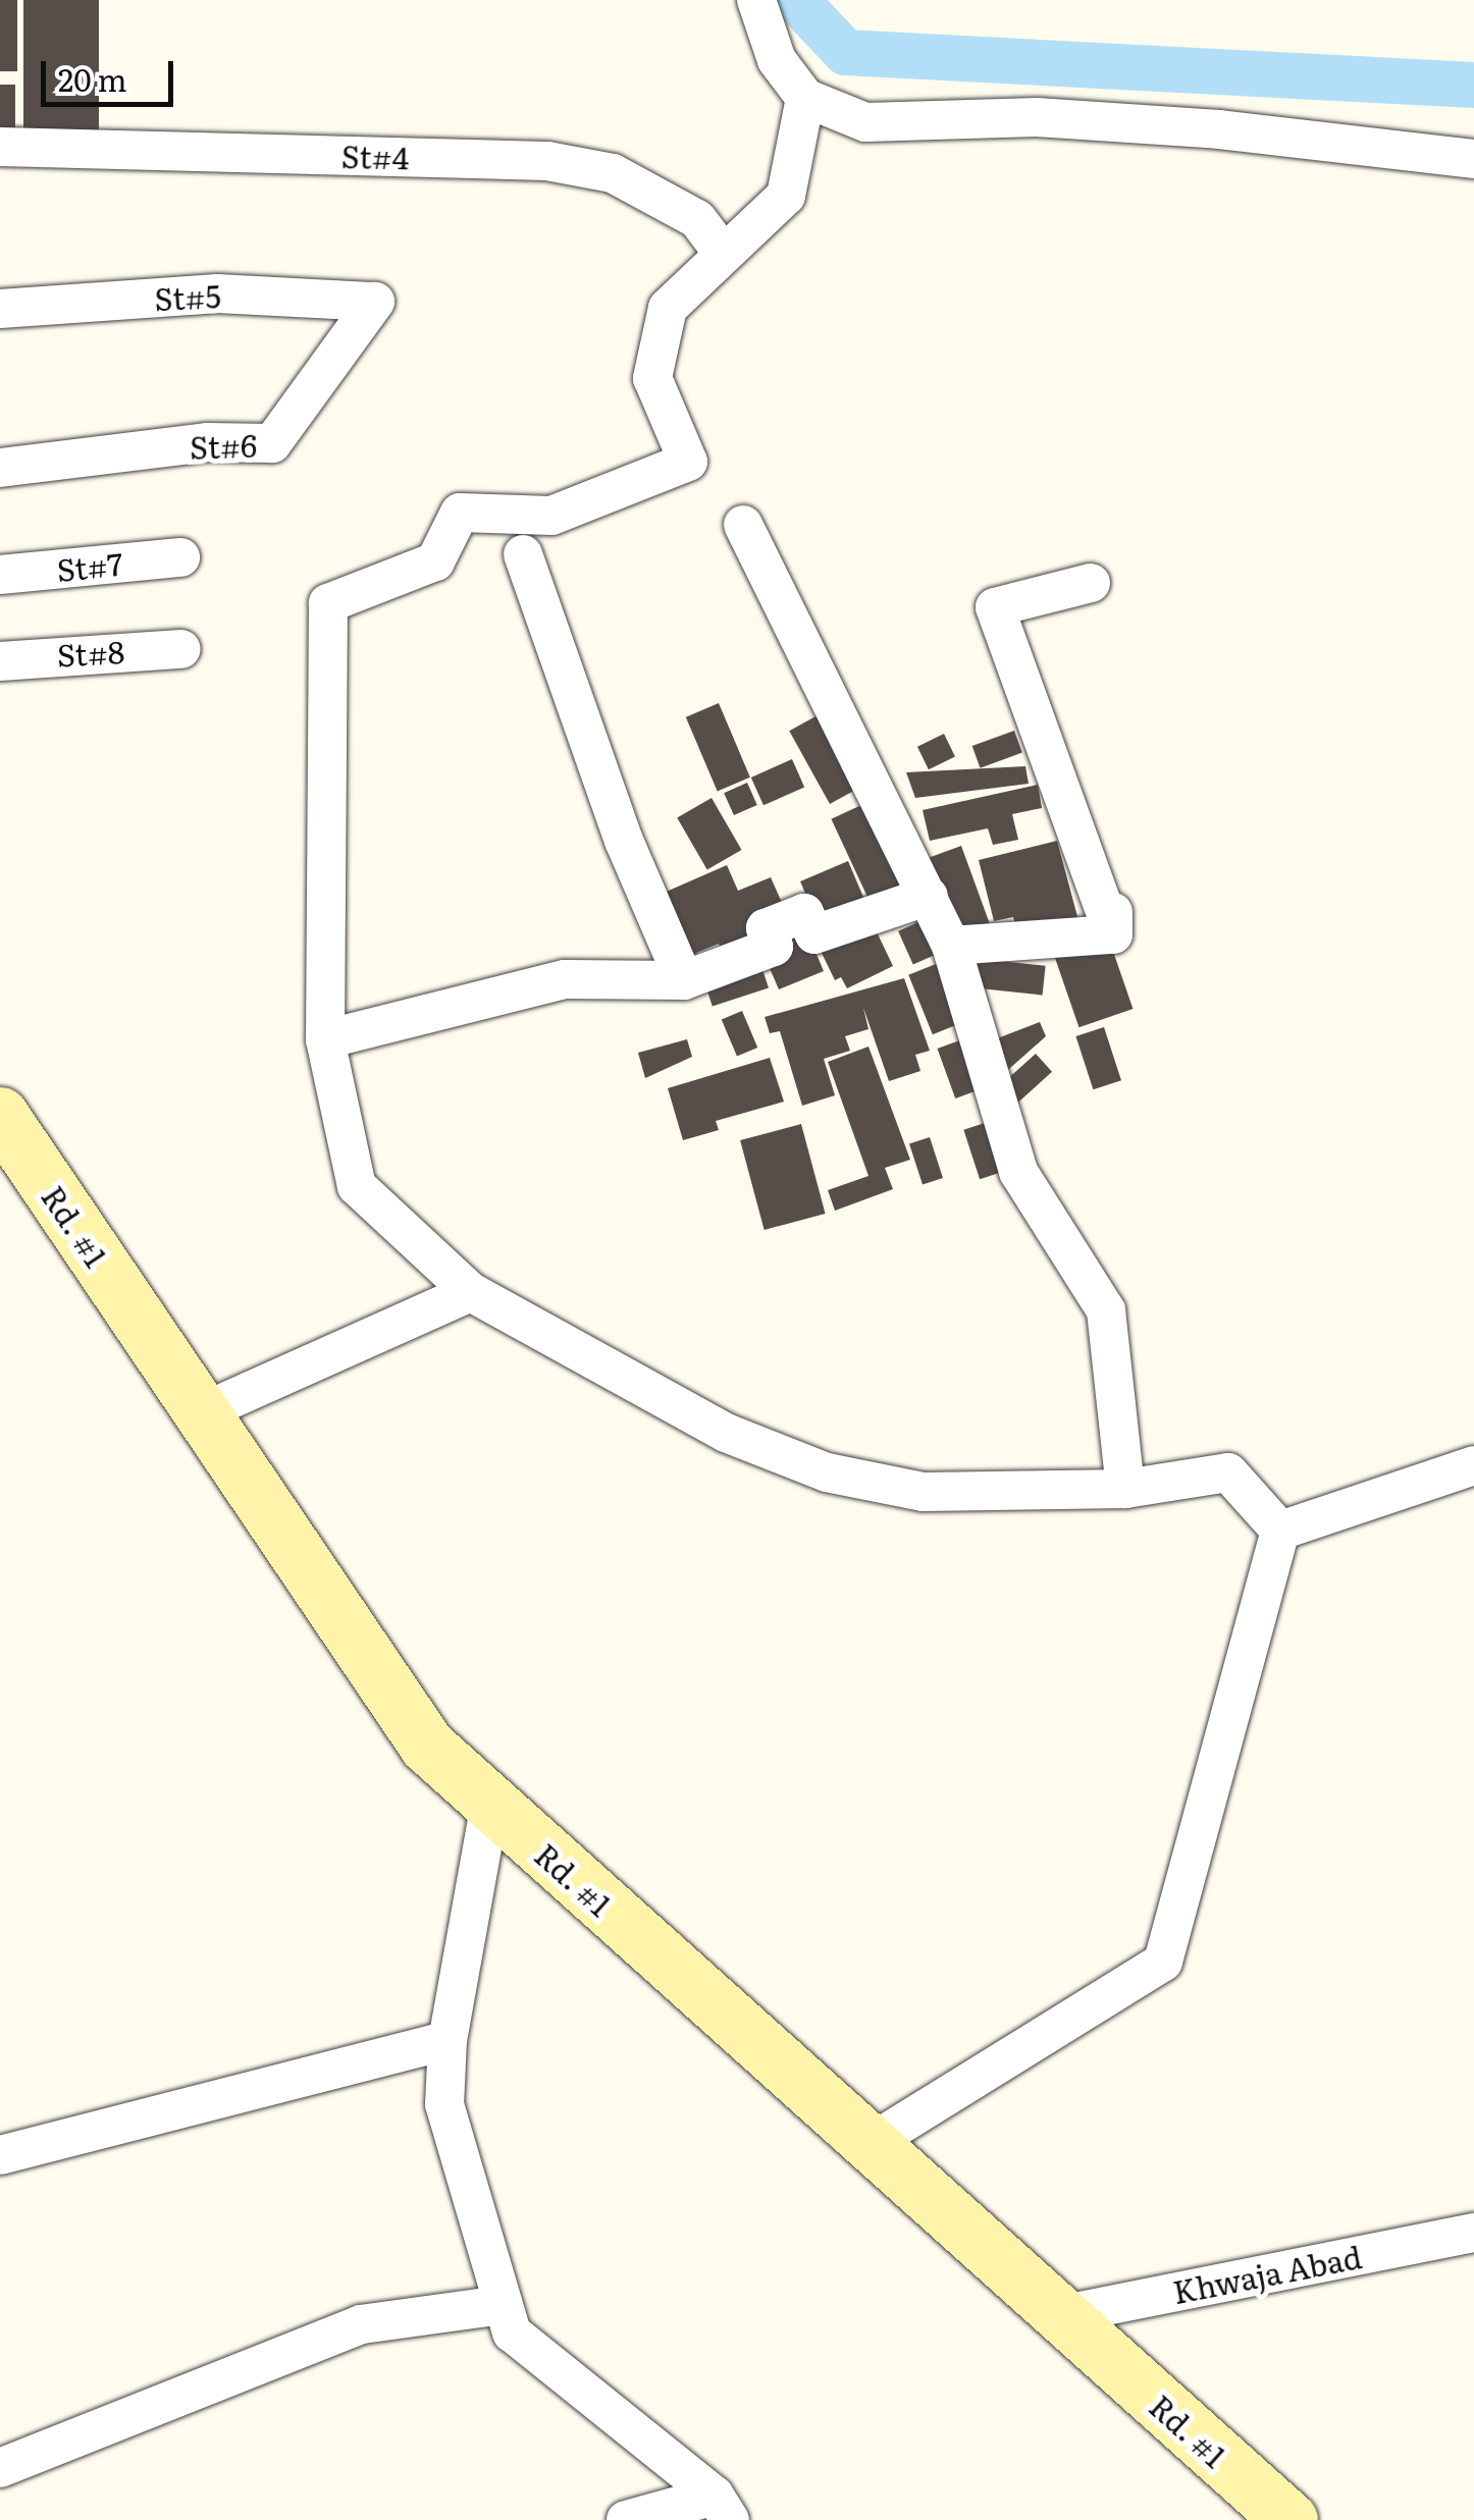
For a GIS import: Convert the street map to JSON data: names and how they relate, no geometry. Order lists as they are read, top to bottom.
{
  "streets": {
    "main road": ["Rd. #1"],
    "street": [
      "St#4",
      "St#5",
      "St#6",
      "St#7",
      "St#8",
      "Khwaja Abad"
    ]
  },
  "crossings": [
    ["St#5", "St#6"],
    ["Rd. #1", "Khwaja Abad"]
  ],
  "scale_bar": "20 m"
}
